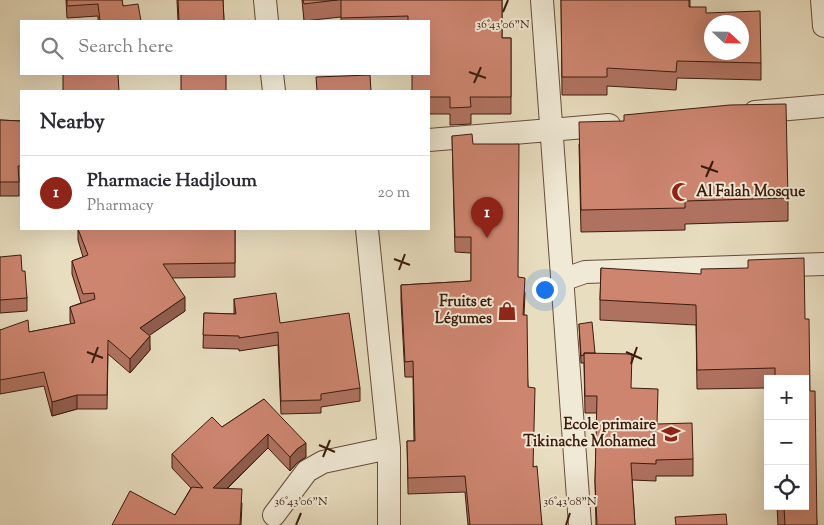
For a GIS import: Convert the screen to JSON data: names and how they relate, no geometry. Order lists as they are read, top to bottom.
{
  "places": {
    "mosque": ["Al Falah Mosque"],
    "shop": ["Fruits et Légumes"],
    "school or university": ["Ecole primaire Tikinache Mohamed"]
  },
  "north": "right",
  "page": {
    "search": "Search here",
    "heading": "Nearby",
    "list": [
      {
        "mark": "1",
        "name": "Pharmacie Hadjloum",
        "note": "Pharmacy",
        "value": "20 m"
      }
    ],
    "pins": "1",
    "map_buttons": ["+", "−"]
  },
  "coordinates": ["36°43'06\"N", "36°43'08\"N"]
}
